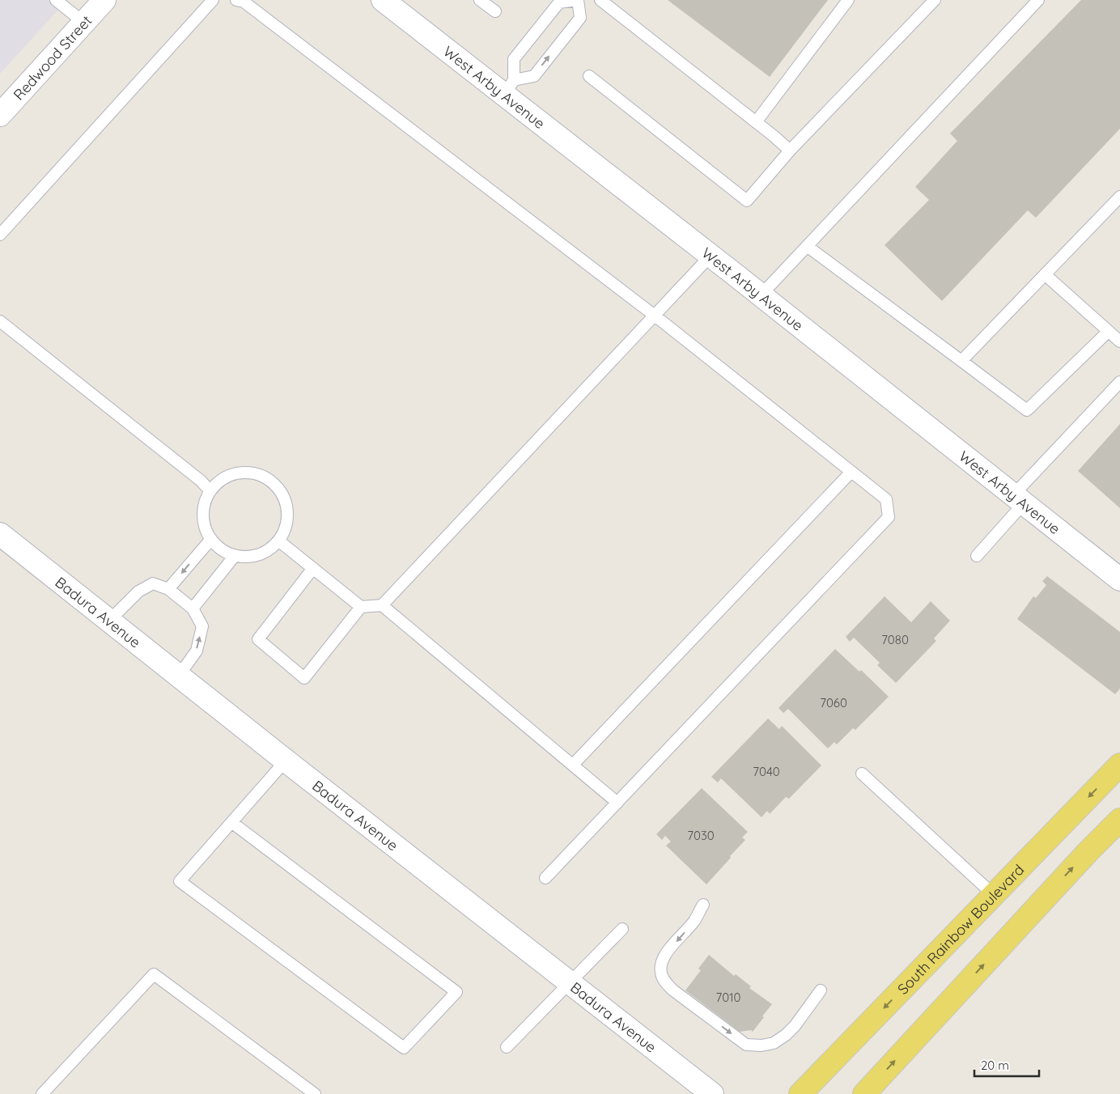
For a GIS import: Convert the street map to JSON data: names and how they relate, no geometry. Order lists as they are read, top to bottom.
{
  "streets": {
    "main road": ["South Rainbow Boulevard"],
    "street": ["Redwood Street", "West Arby Avenue", "Badura Avenue"]
  },
  "house_numbers": [
    "7080",
    "7060",
    "7040",
    "7030",
    "7010"
  ],
  "scale_bar": "20 m"
}
